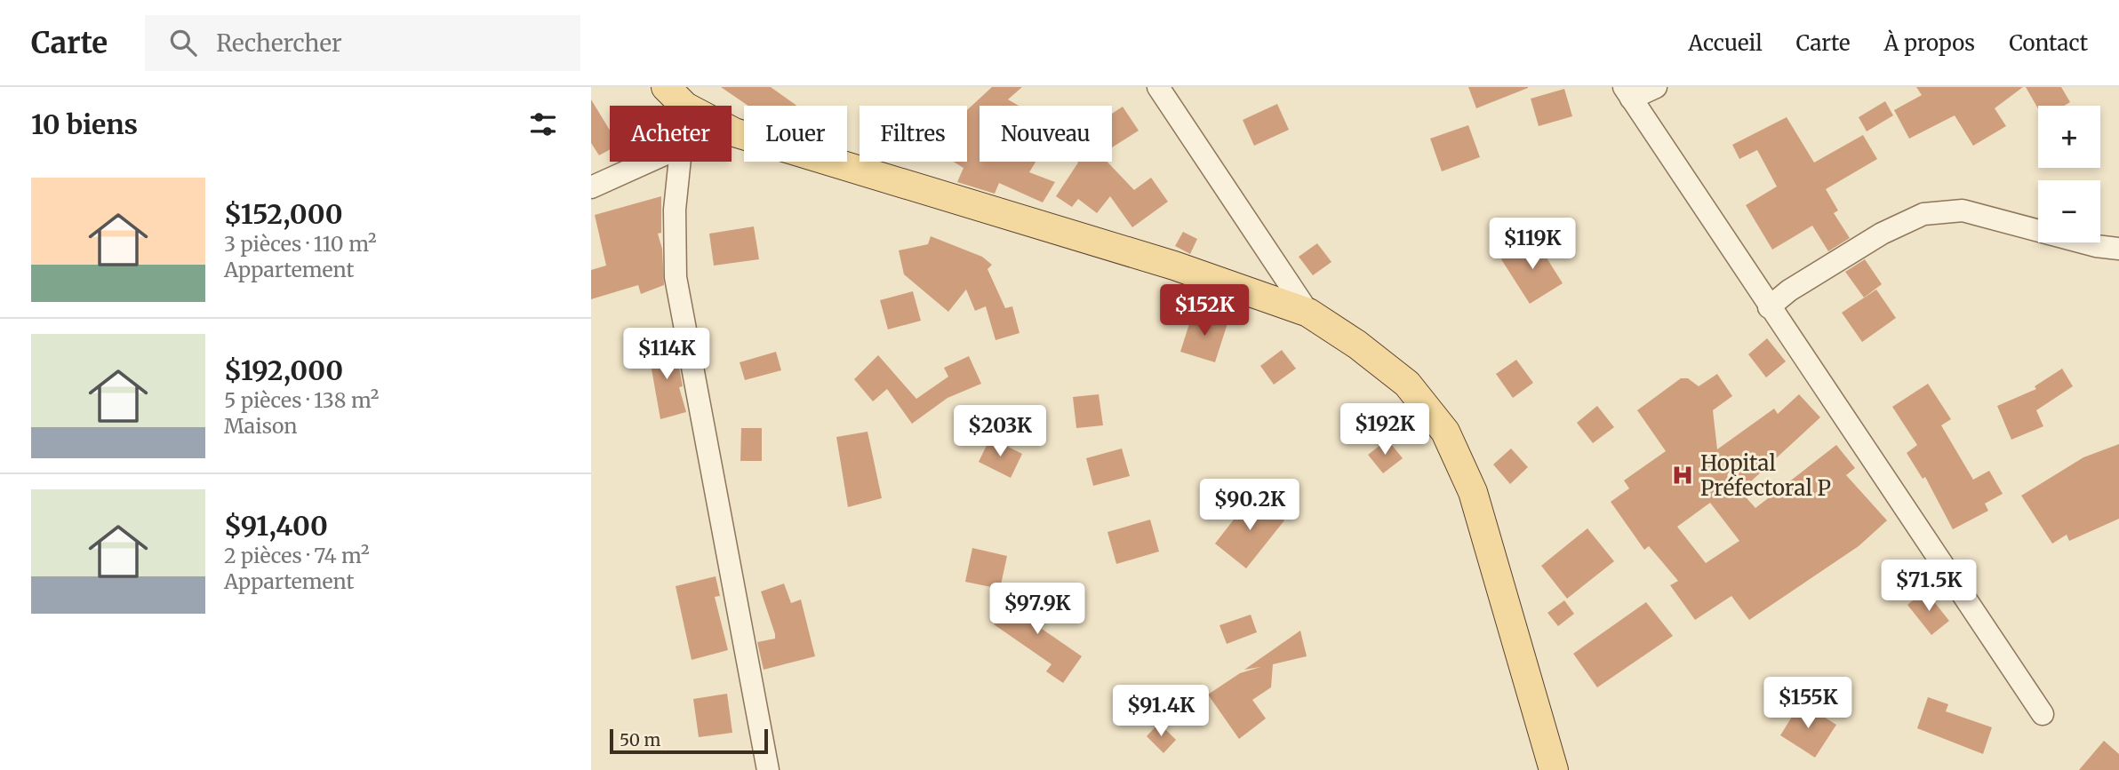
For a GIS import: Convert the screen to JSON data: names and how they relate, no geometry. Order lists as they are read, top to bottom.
{
  "places": {
    "hospital": ["Hopital Préfectoral P"]
  },
  "scale_bar": "50 m",
  "page": {
    "header": "Carte",
    "search": "Rechercher",
    "nav": [
      "Accueil",
      "Carte",
      "À propos",
      "Contact"
    ],
    "heading": "10 biens",
    "map_buttons": ["+", "−"],
    "chip": [
      "Acheter",
      "Louer",
      "Filtres",
      "Nouveau"
    ],
    "list": [
      {
        "name": "$152,000",
        "note": "3 pièces · 110 m² · Appartement"
      },
      {
        "name": "$192,000",
        "note": "5 pièces · 138 m² · Maison"
      },
      {
        "name": "$91,400",
        "note": "2 pièces · 74 m² · Appartement"
      }
    ],
    "price": [
      "$119K",
      "$152K",
      "$114K",
      "$192K",
      "$203K",
      "$90.2K",
      "$71.5K",
      "$97.9K",
      "$155K",
      "$91.4K"
    ],
    "scale": "50 m"
  }
}
